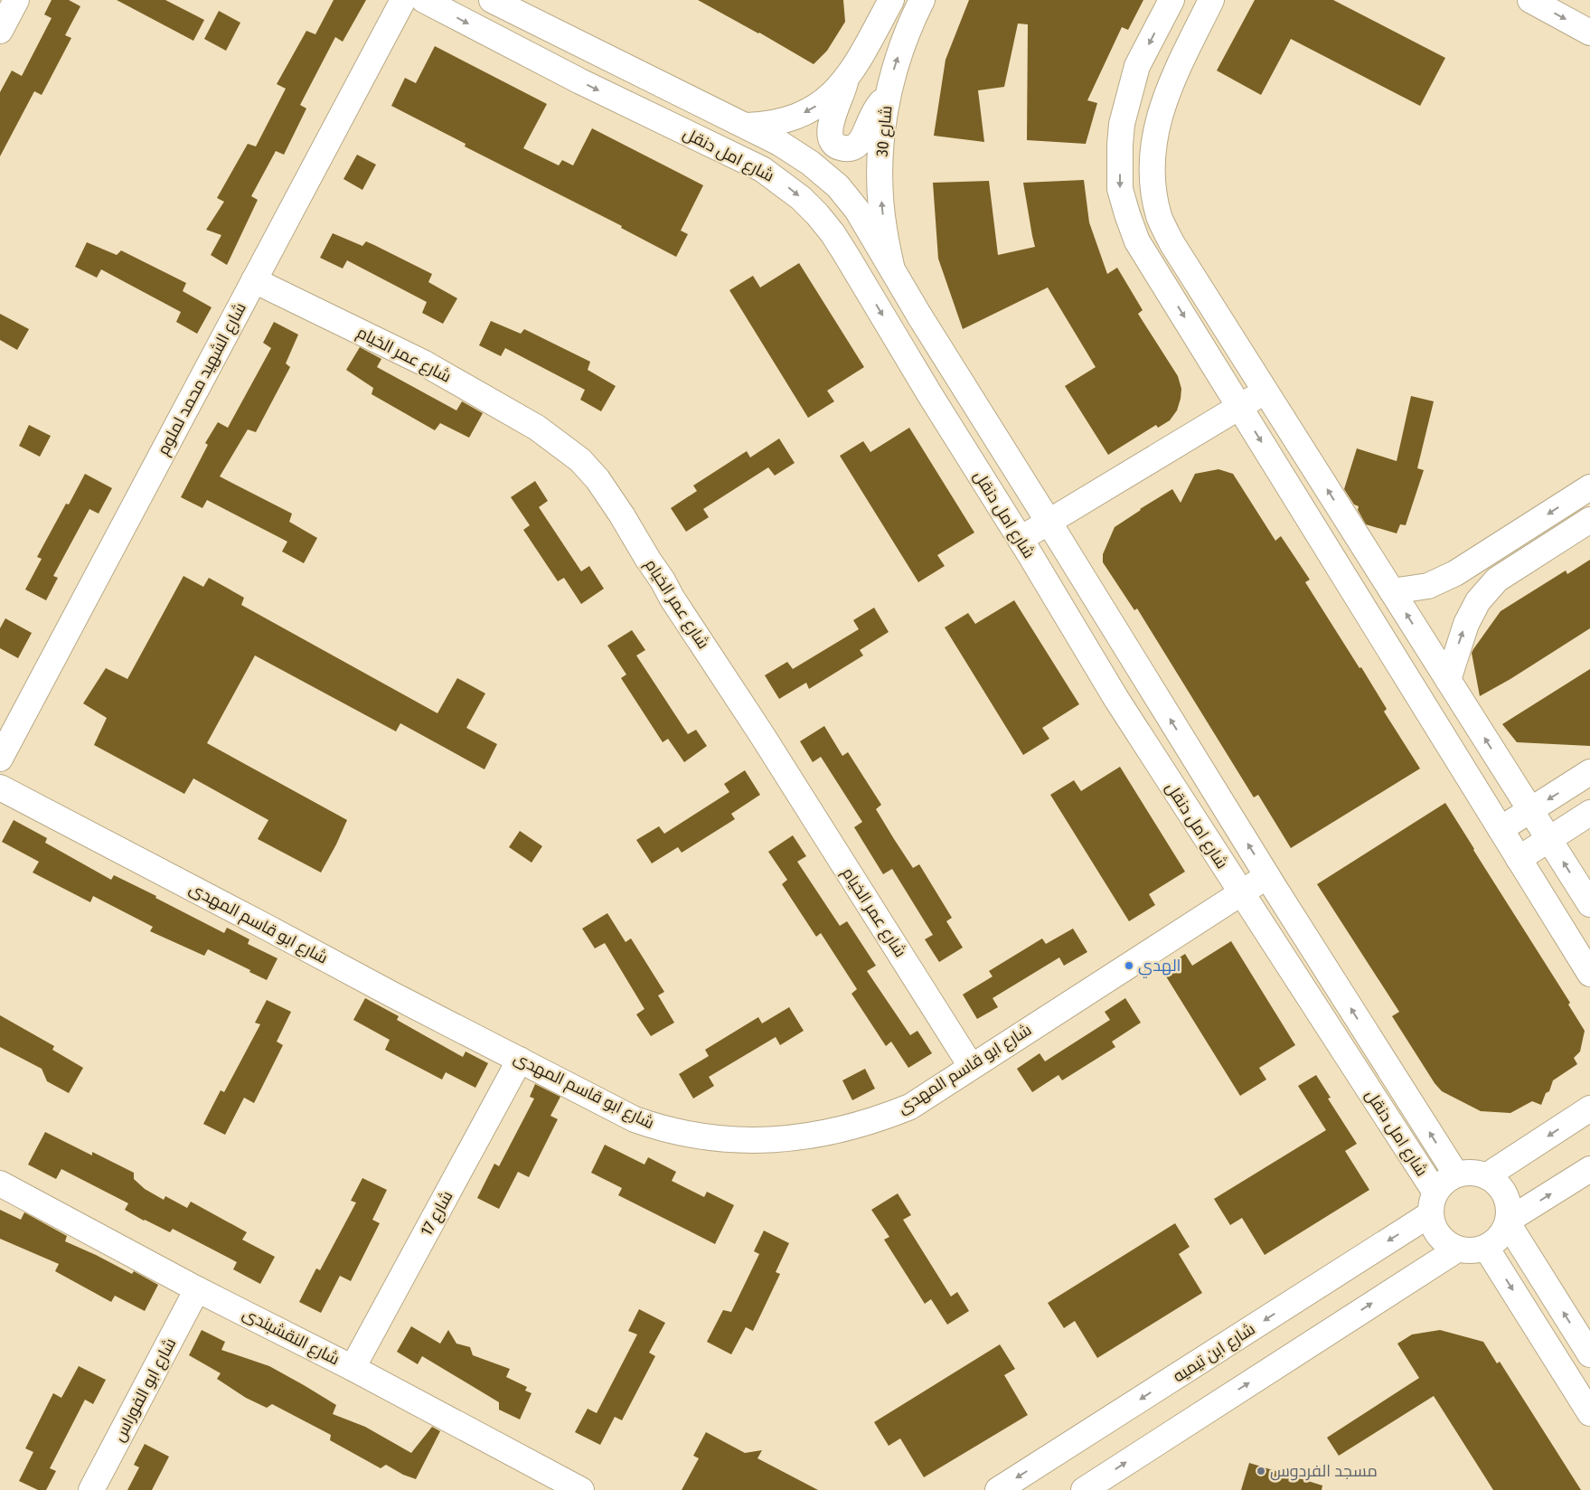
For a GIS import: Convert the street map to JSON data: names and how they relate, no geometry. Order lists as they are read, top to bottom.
{
  "streets": {
    "street": [
      "شارع 30",
      "شارع امل دنقل",
      "شارع عمر الخيام",
      "شارع الشهيد محمد لملوم",
      "شارع ابو قاسم المهدى",
      "شارع 17",
      "شارع النقشبندى",
      "شارع ابن تيميه",
      "شارع ابو الفوراس"
    ]
  },
  "crossings": [
    ["شارع 30", "شارع امل دنقل"],
    ["شارع امل دنقل", "شارع ابو قاسم المهدى"],
    ["شارع امل دنقل", "شارع ابن تيميه"],
    ["شارع عمر الخيام", "شارع الشهيد محمد لملوم"],
    ["شارع عمر الخيام", "شارع ابو قاسم المهدى"],
    ["شارع ابو قاسم المهدى", "شارع 17"],
    ["شارع 17", "شارع النقشبندى"],
    ["شارع النقشبندى", "شارع ابو الفوراس"]
  ],
  "places": ["الهدي", "مسجد الفردوس"]
}
